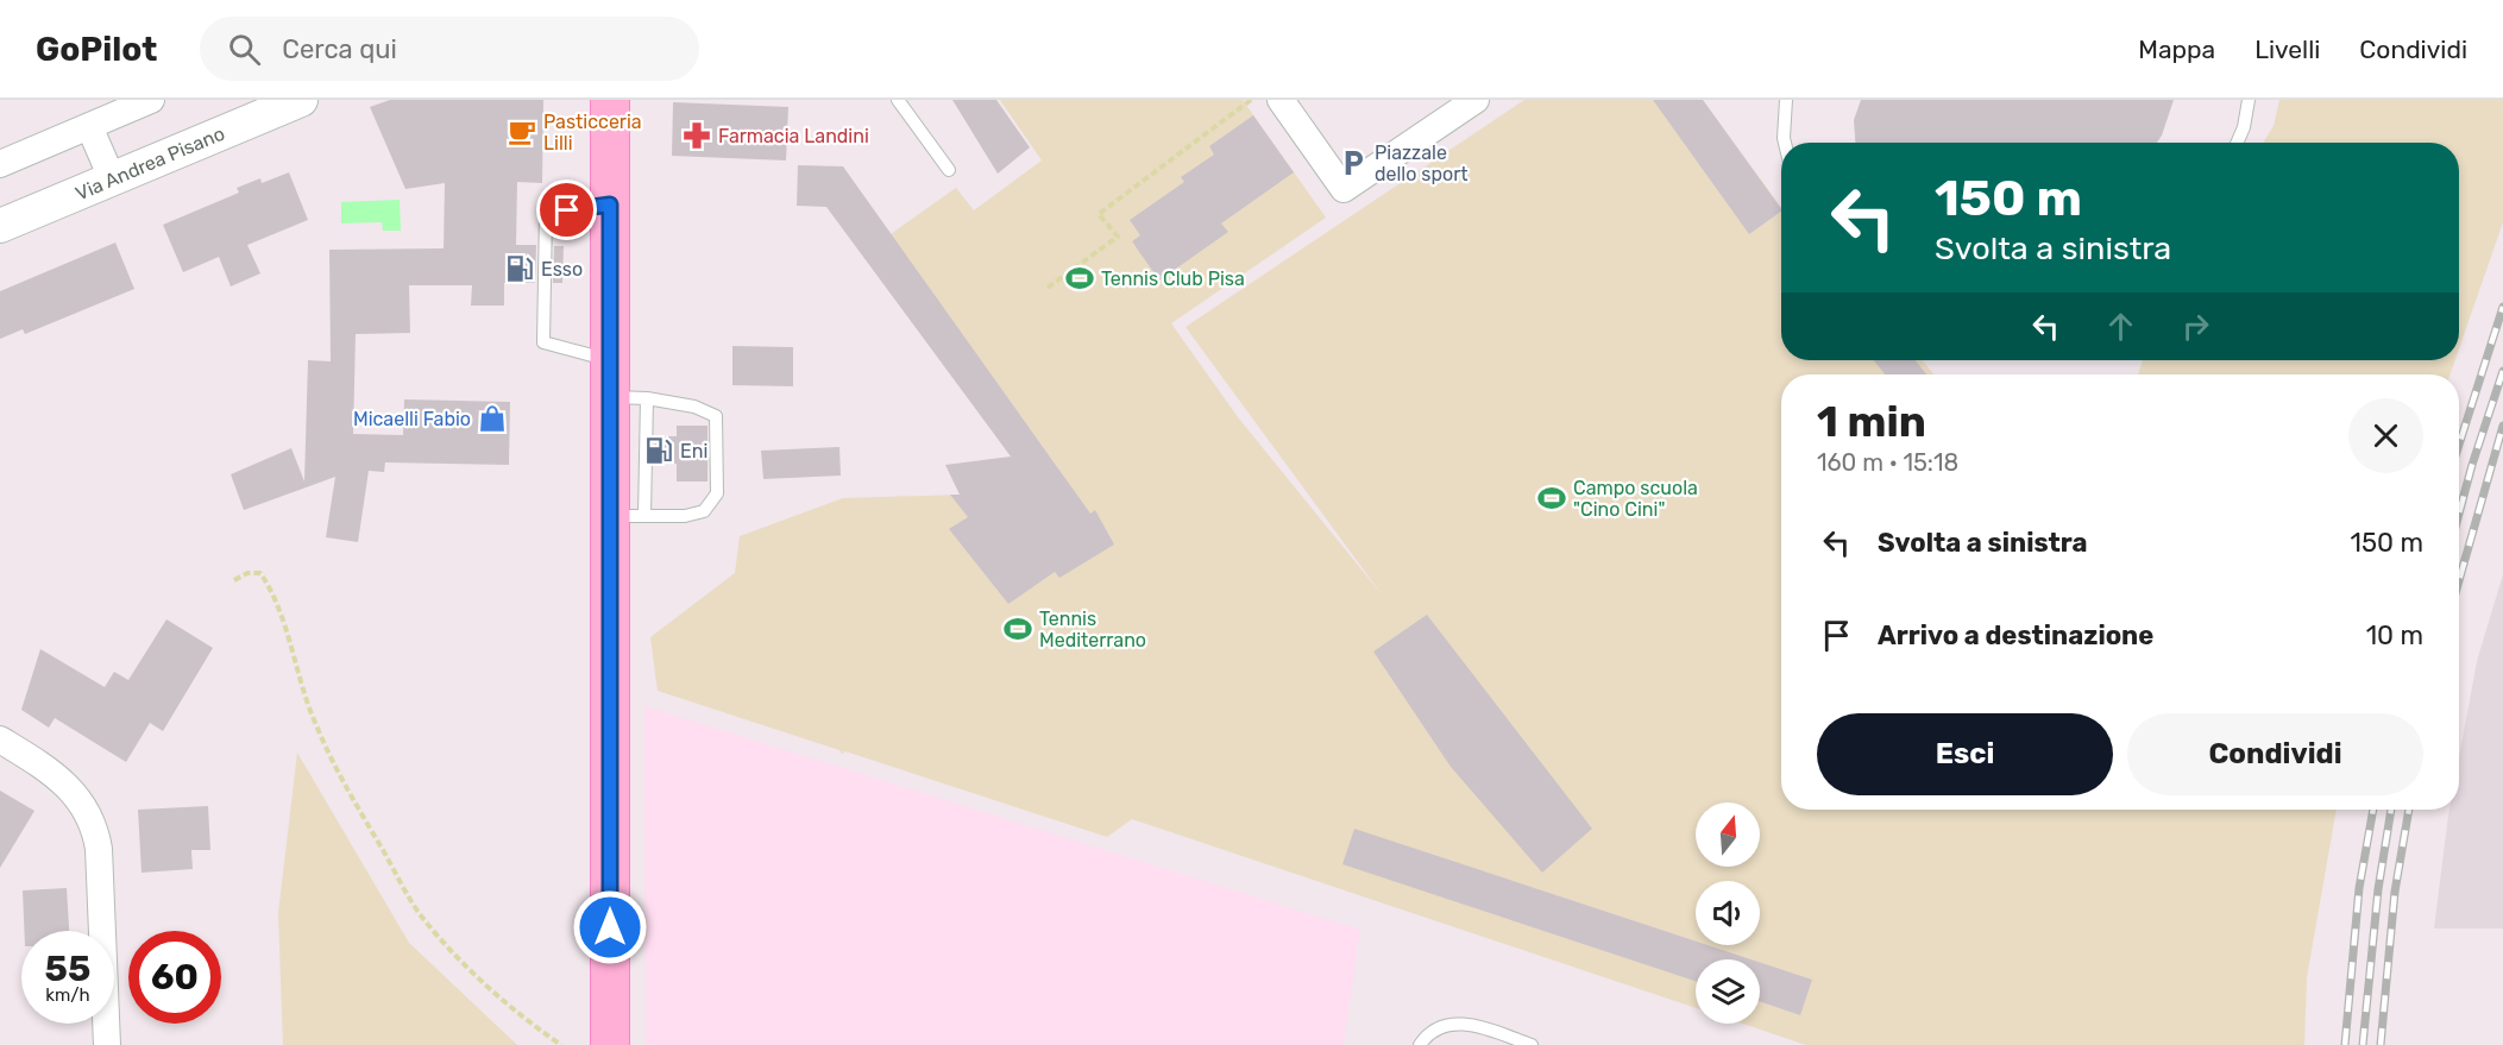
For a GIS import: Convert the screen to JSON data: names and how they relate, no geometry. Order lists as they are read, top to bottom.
{
  "streets": {
    "street": ["Via Andrea Pisano"]
  },
  "places": {
    "cafe": ["Pasticceria Lilli"],
    "pharmacy": ["Farmacia Landini"],
    "parking": ["Piazzale dello sport"],
    "fuel station": ["Esso", "Eni"],
    "sports": ["Tennis Club Pisa", "Campo scuola \"Cino Cini\"", "Tennis Mediterrano"],
    "shop": ["Micaelli Fabio"]
  },
  "north": "top",
  "page": {
    "header": "GoPilot",
    "search": "Cerca qui",
    "nav": ["Mappa", "Livelli", "Condividi"],
    "turn": ["150 m", "Svolta a sinistra"],
    "heading": ["1 min", "160 m · 15:18"],
    "list": [
      {
        "name": "Svolta a sinistra",
        "value": "150 m"
      },
      {
        "name": "Arrivo a destinazione",
        "value": "10 m"
      }
    ],
    "buttons": ["Esci", "Condividi"],
    "speed": "55 km/h",
    "limit": "60"
  }
}
